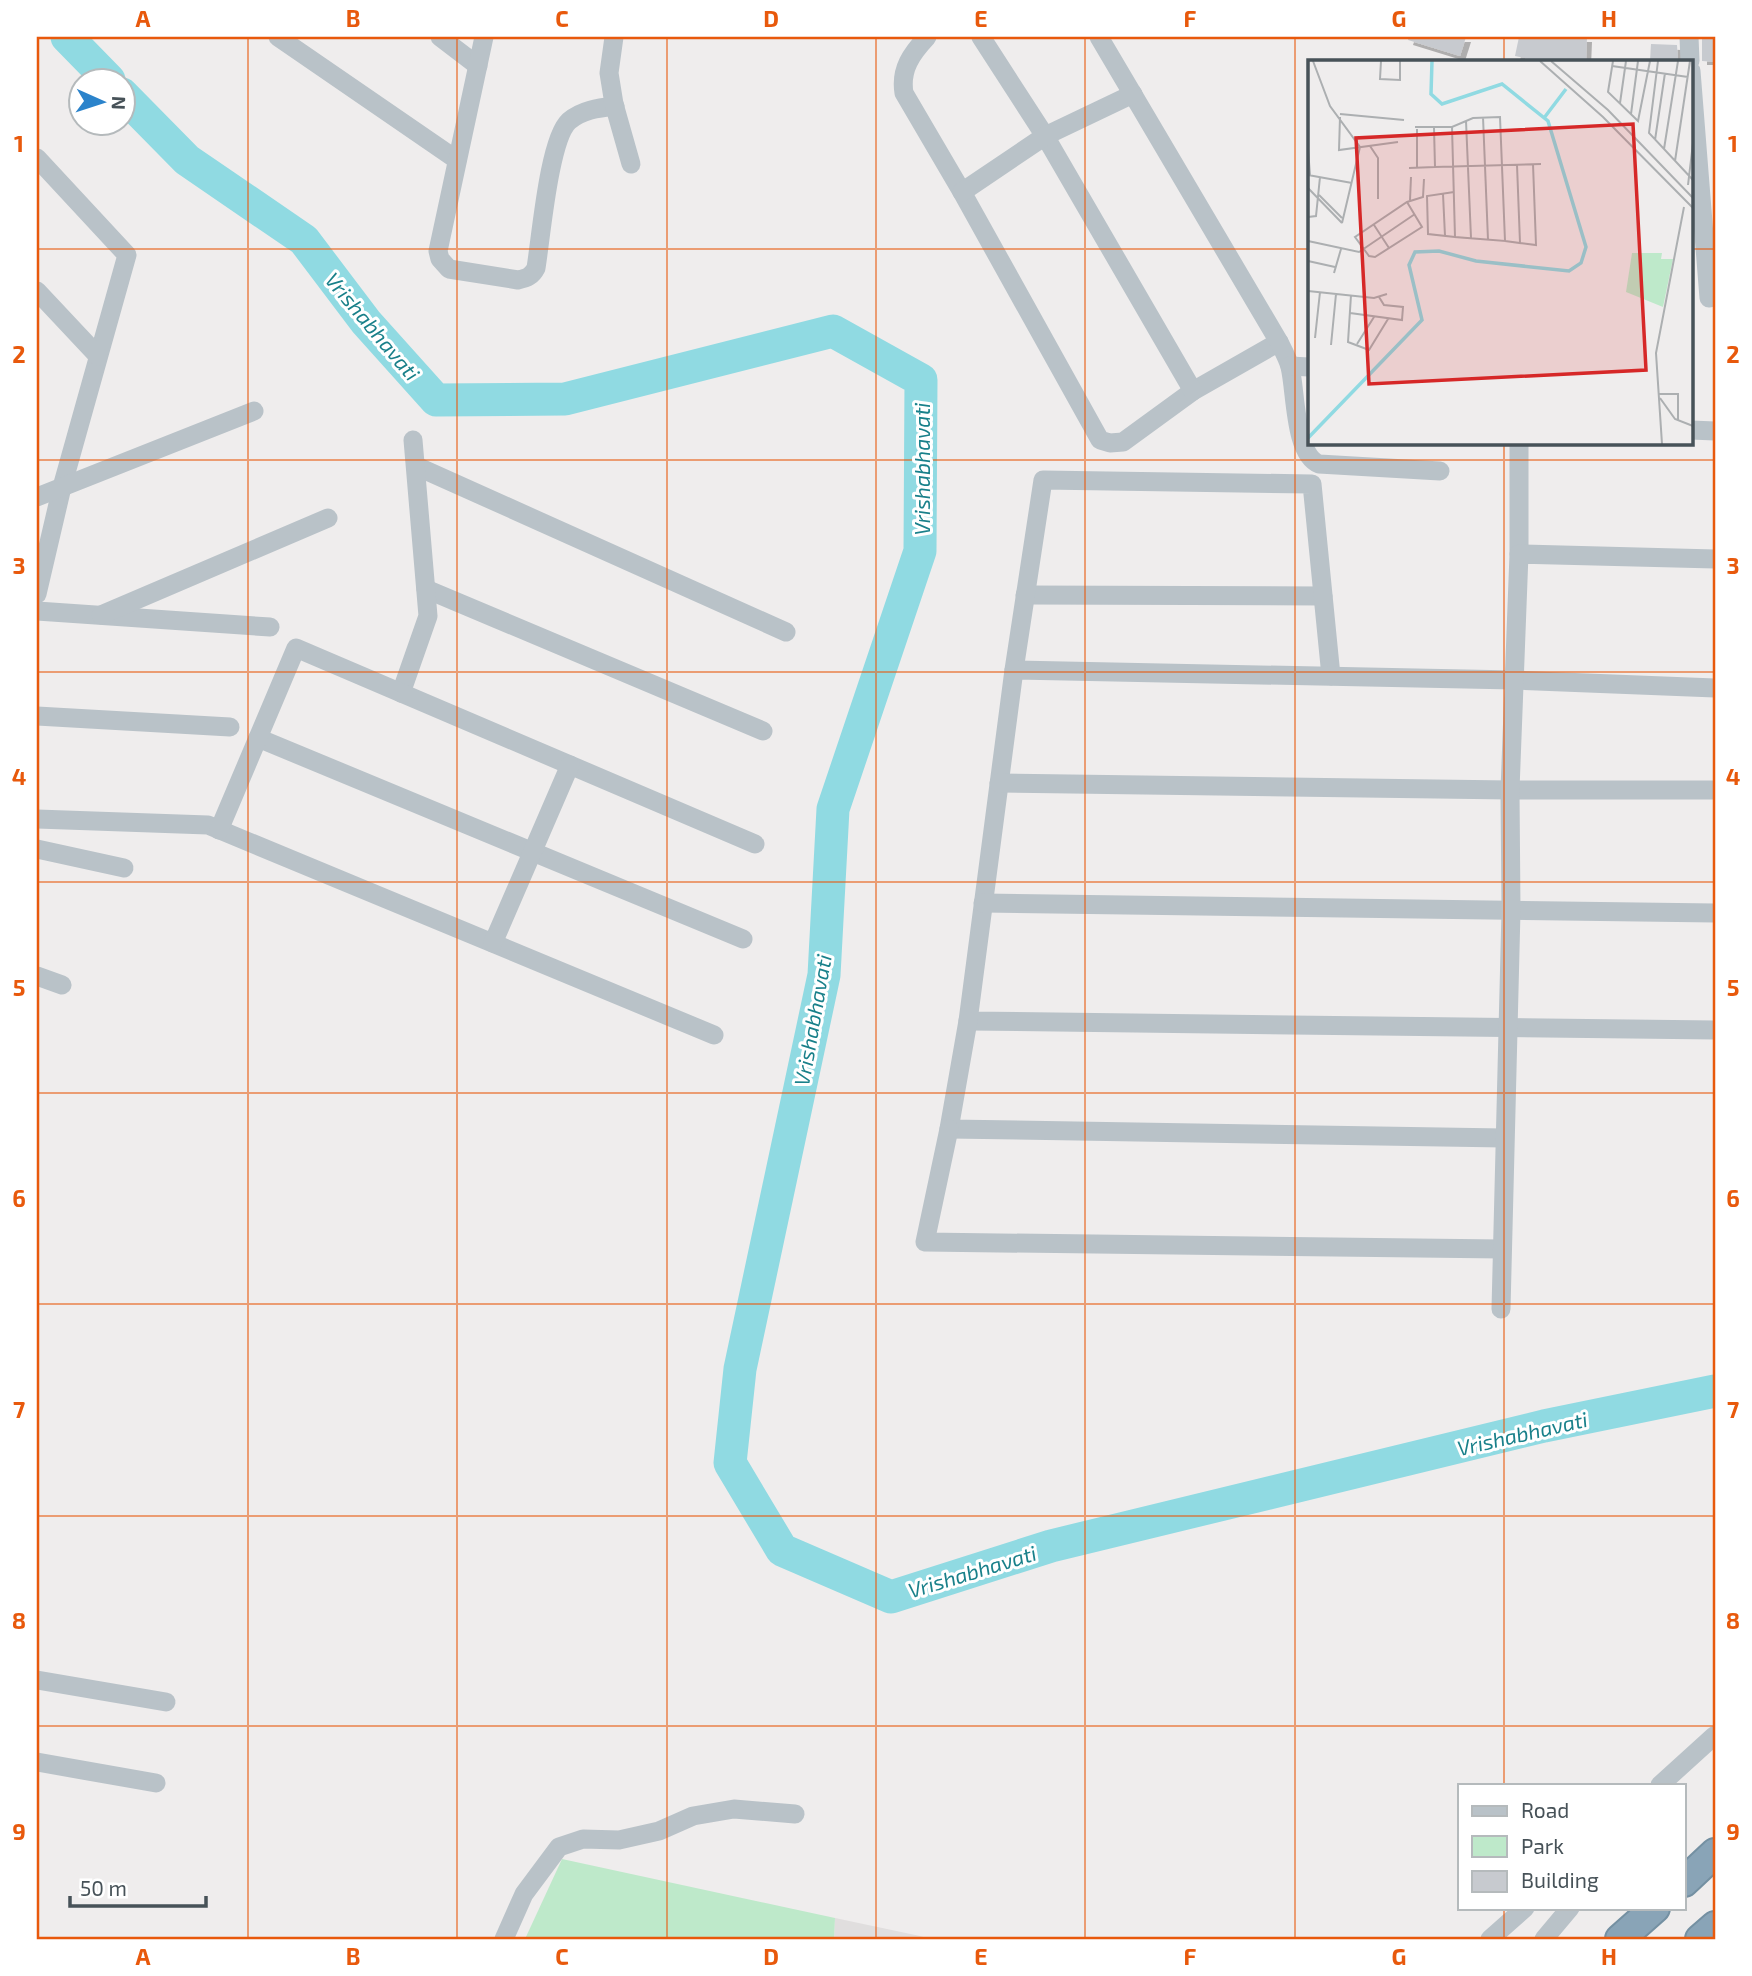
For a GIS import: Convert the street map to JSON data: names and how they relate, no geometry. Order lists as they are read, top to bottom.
{
  "water": ["Vrishabhavati"],
  "legend": ["Road", "Park", "Building"],
  "scale_bar": "50 m",
  "north": "right",
  "grid": {
    "columns": [
      "A",
      "B",
      "C",
      "D",
      "E",
      "F",
      "G",
      "H"
    ],
    "rows": [
      "1",
      "2",
      "3",
      "4",
      "5",
      "6",
      "7",
      "8",
      "9"
    ]
  }
}
